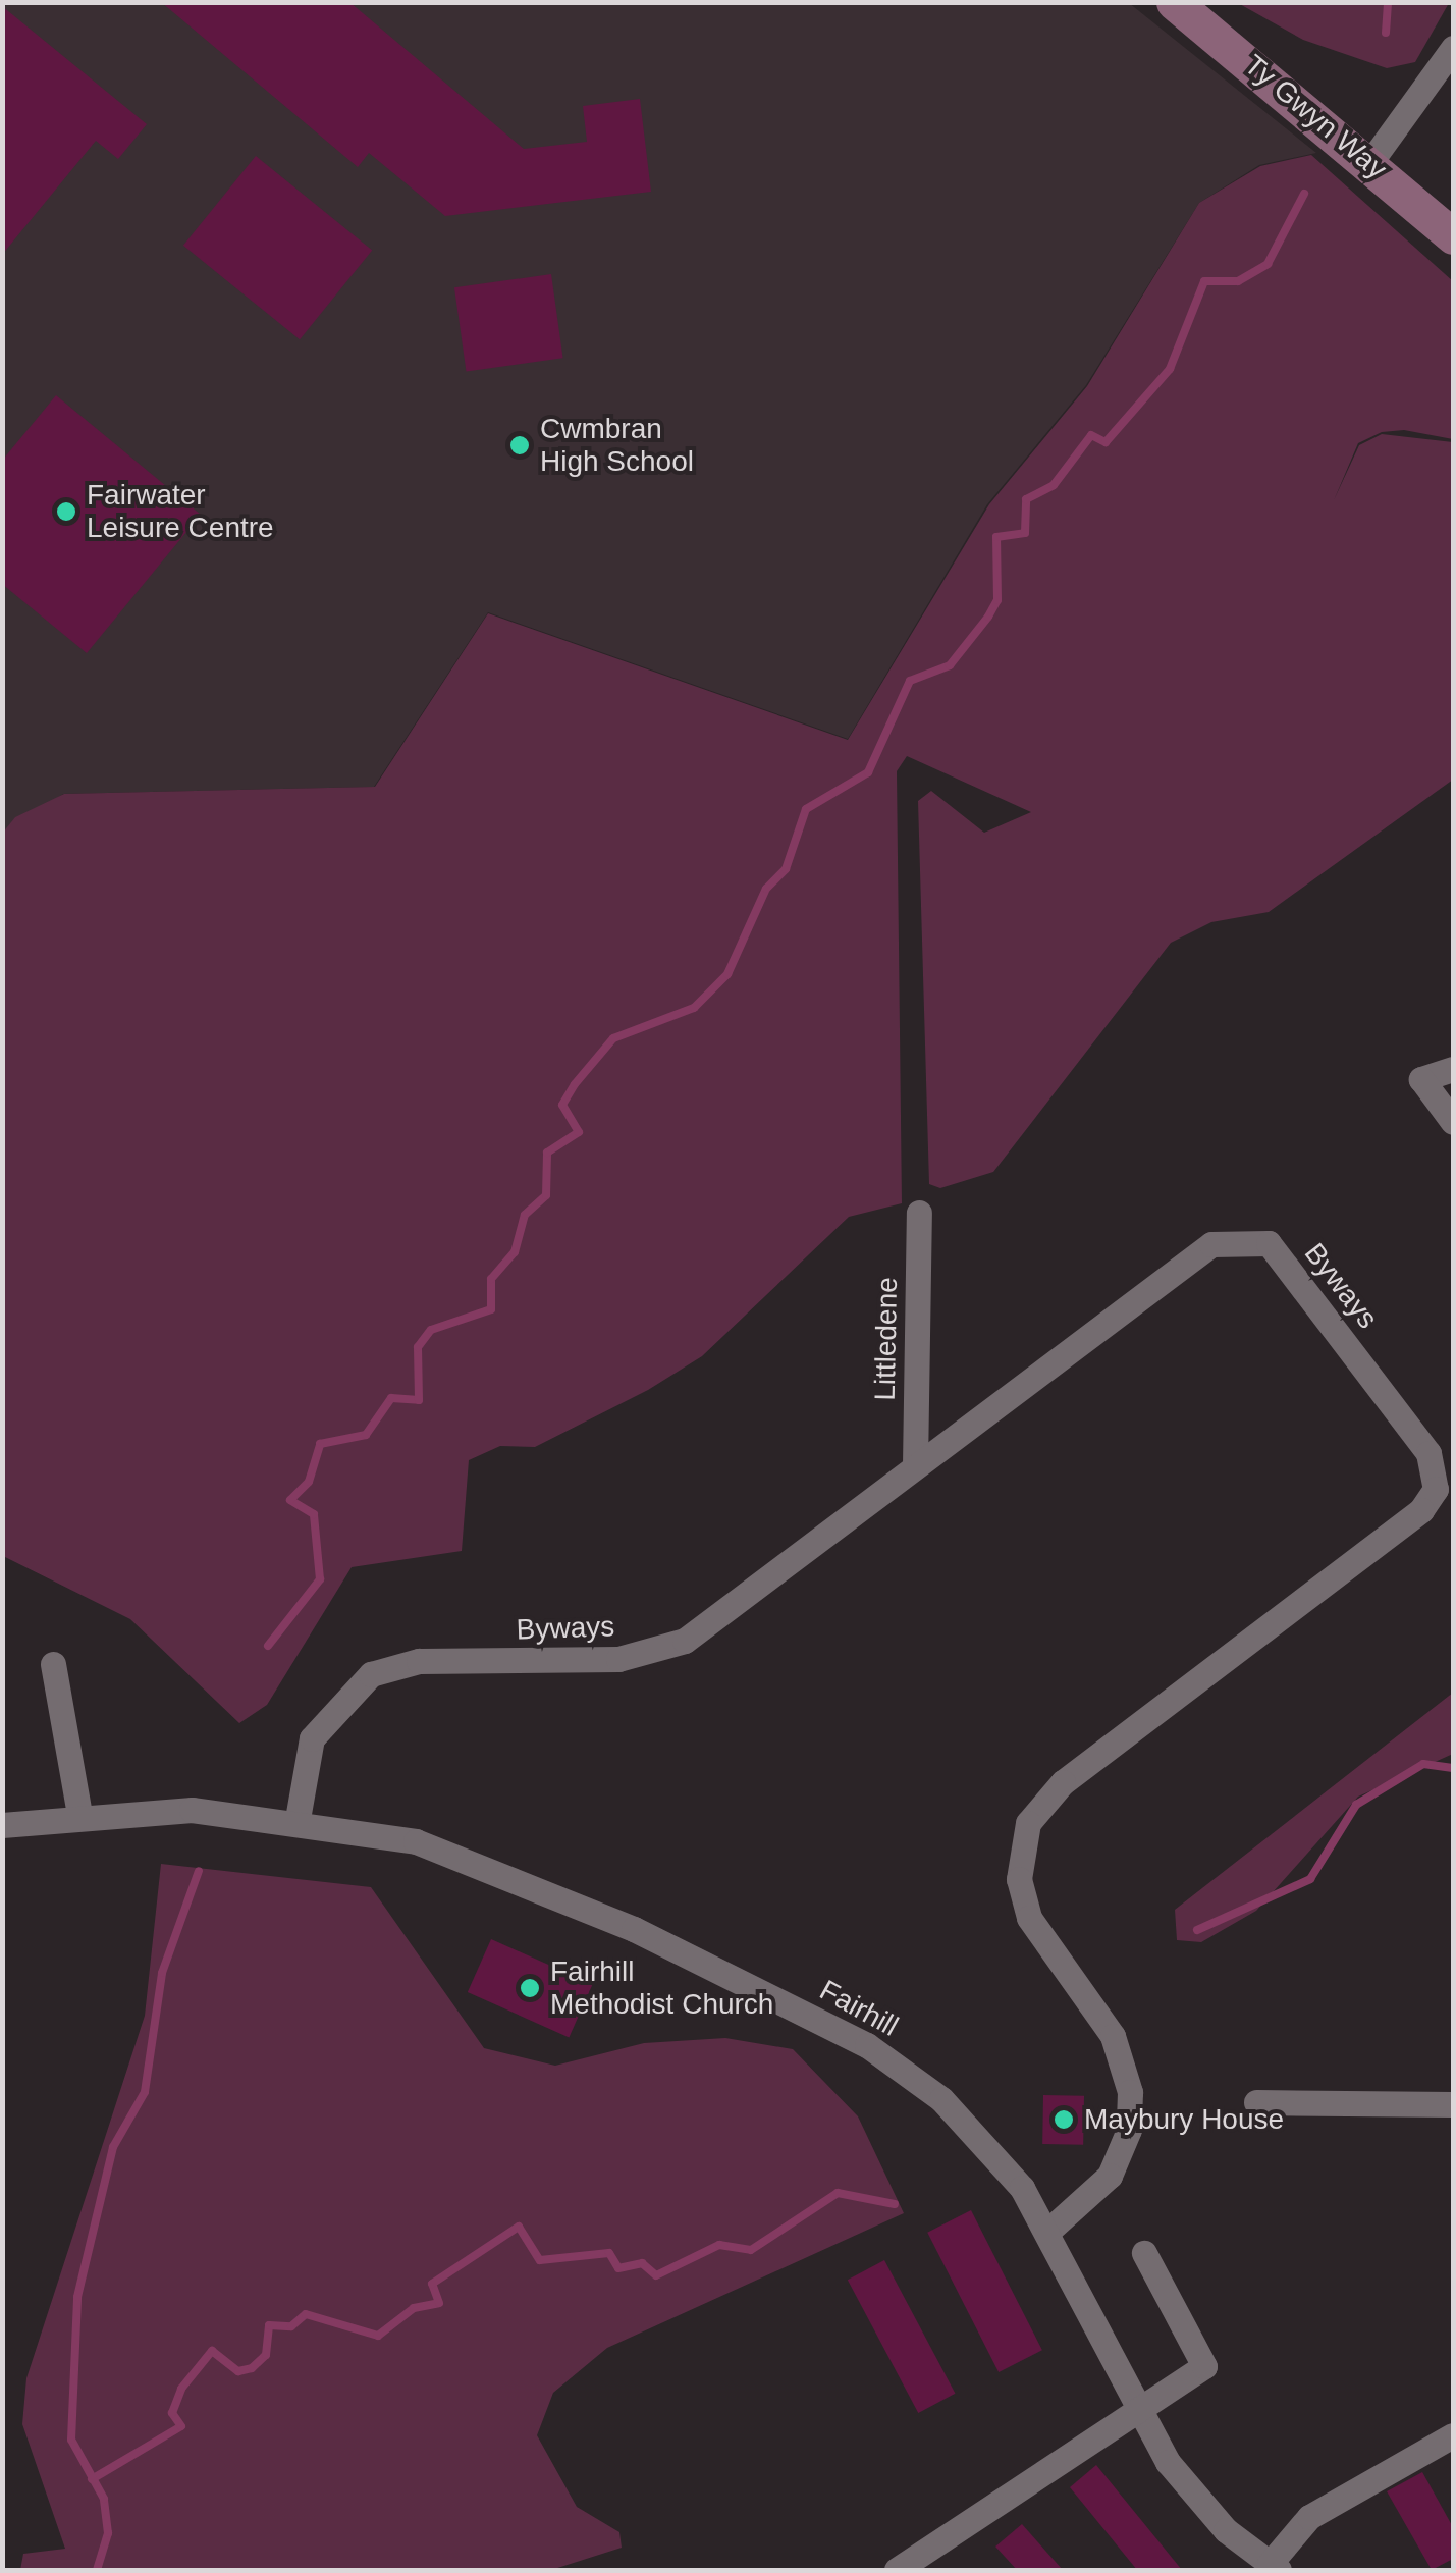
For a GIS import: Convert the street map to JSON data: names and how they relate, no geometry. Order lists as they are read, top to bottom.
{
  "streets": {
    "street": [
      "Ty Gwyn Way",
      "Byways",
      "Littledene",
      "Fairhill"
    ]
  },
  "crossings": [
    ["Byways", "Littledene"],
    ["Byways", "Fairhill"]
  ],
  "places": [
    "Cwmbran High School",
    "Fairwater Leisure Centre",
    "Fairhill Methodist Church",
    "Maybury House"
  ]
}
